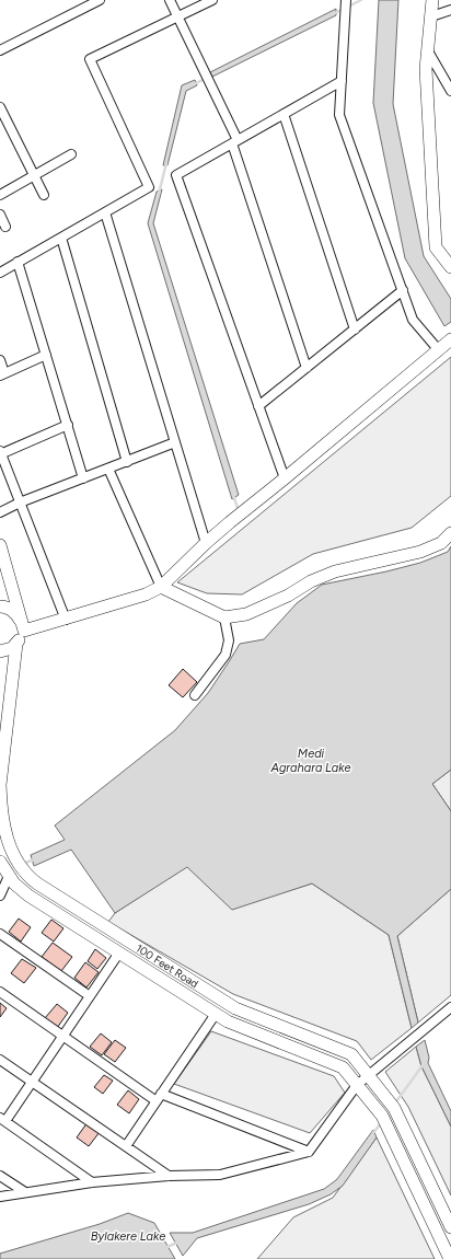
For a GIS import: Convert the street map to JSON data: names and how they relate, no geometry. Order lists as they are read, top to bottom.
{
  "streets": {
    "main road": ["100 Feet Road"]
  },
  "water": ["Medi Agrahara Lake", "Bylakere Lake"]
}
